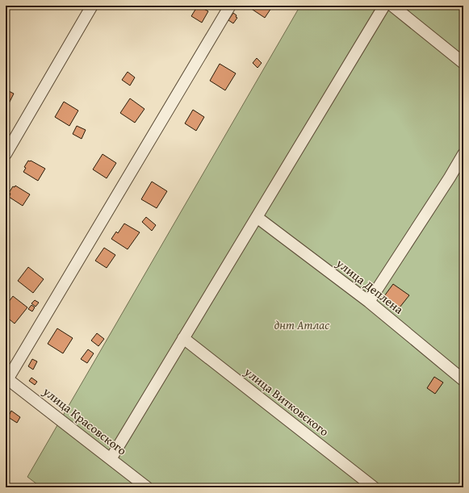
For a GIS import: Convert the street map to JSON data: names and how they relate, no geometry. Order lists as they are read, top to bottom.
{
  "streets": {
    "street": ["улица Деплена", "улица Витковского", "улица Красовского"]
  },
  "parks": ["днт Атлас"]
}
